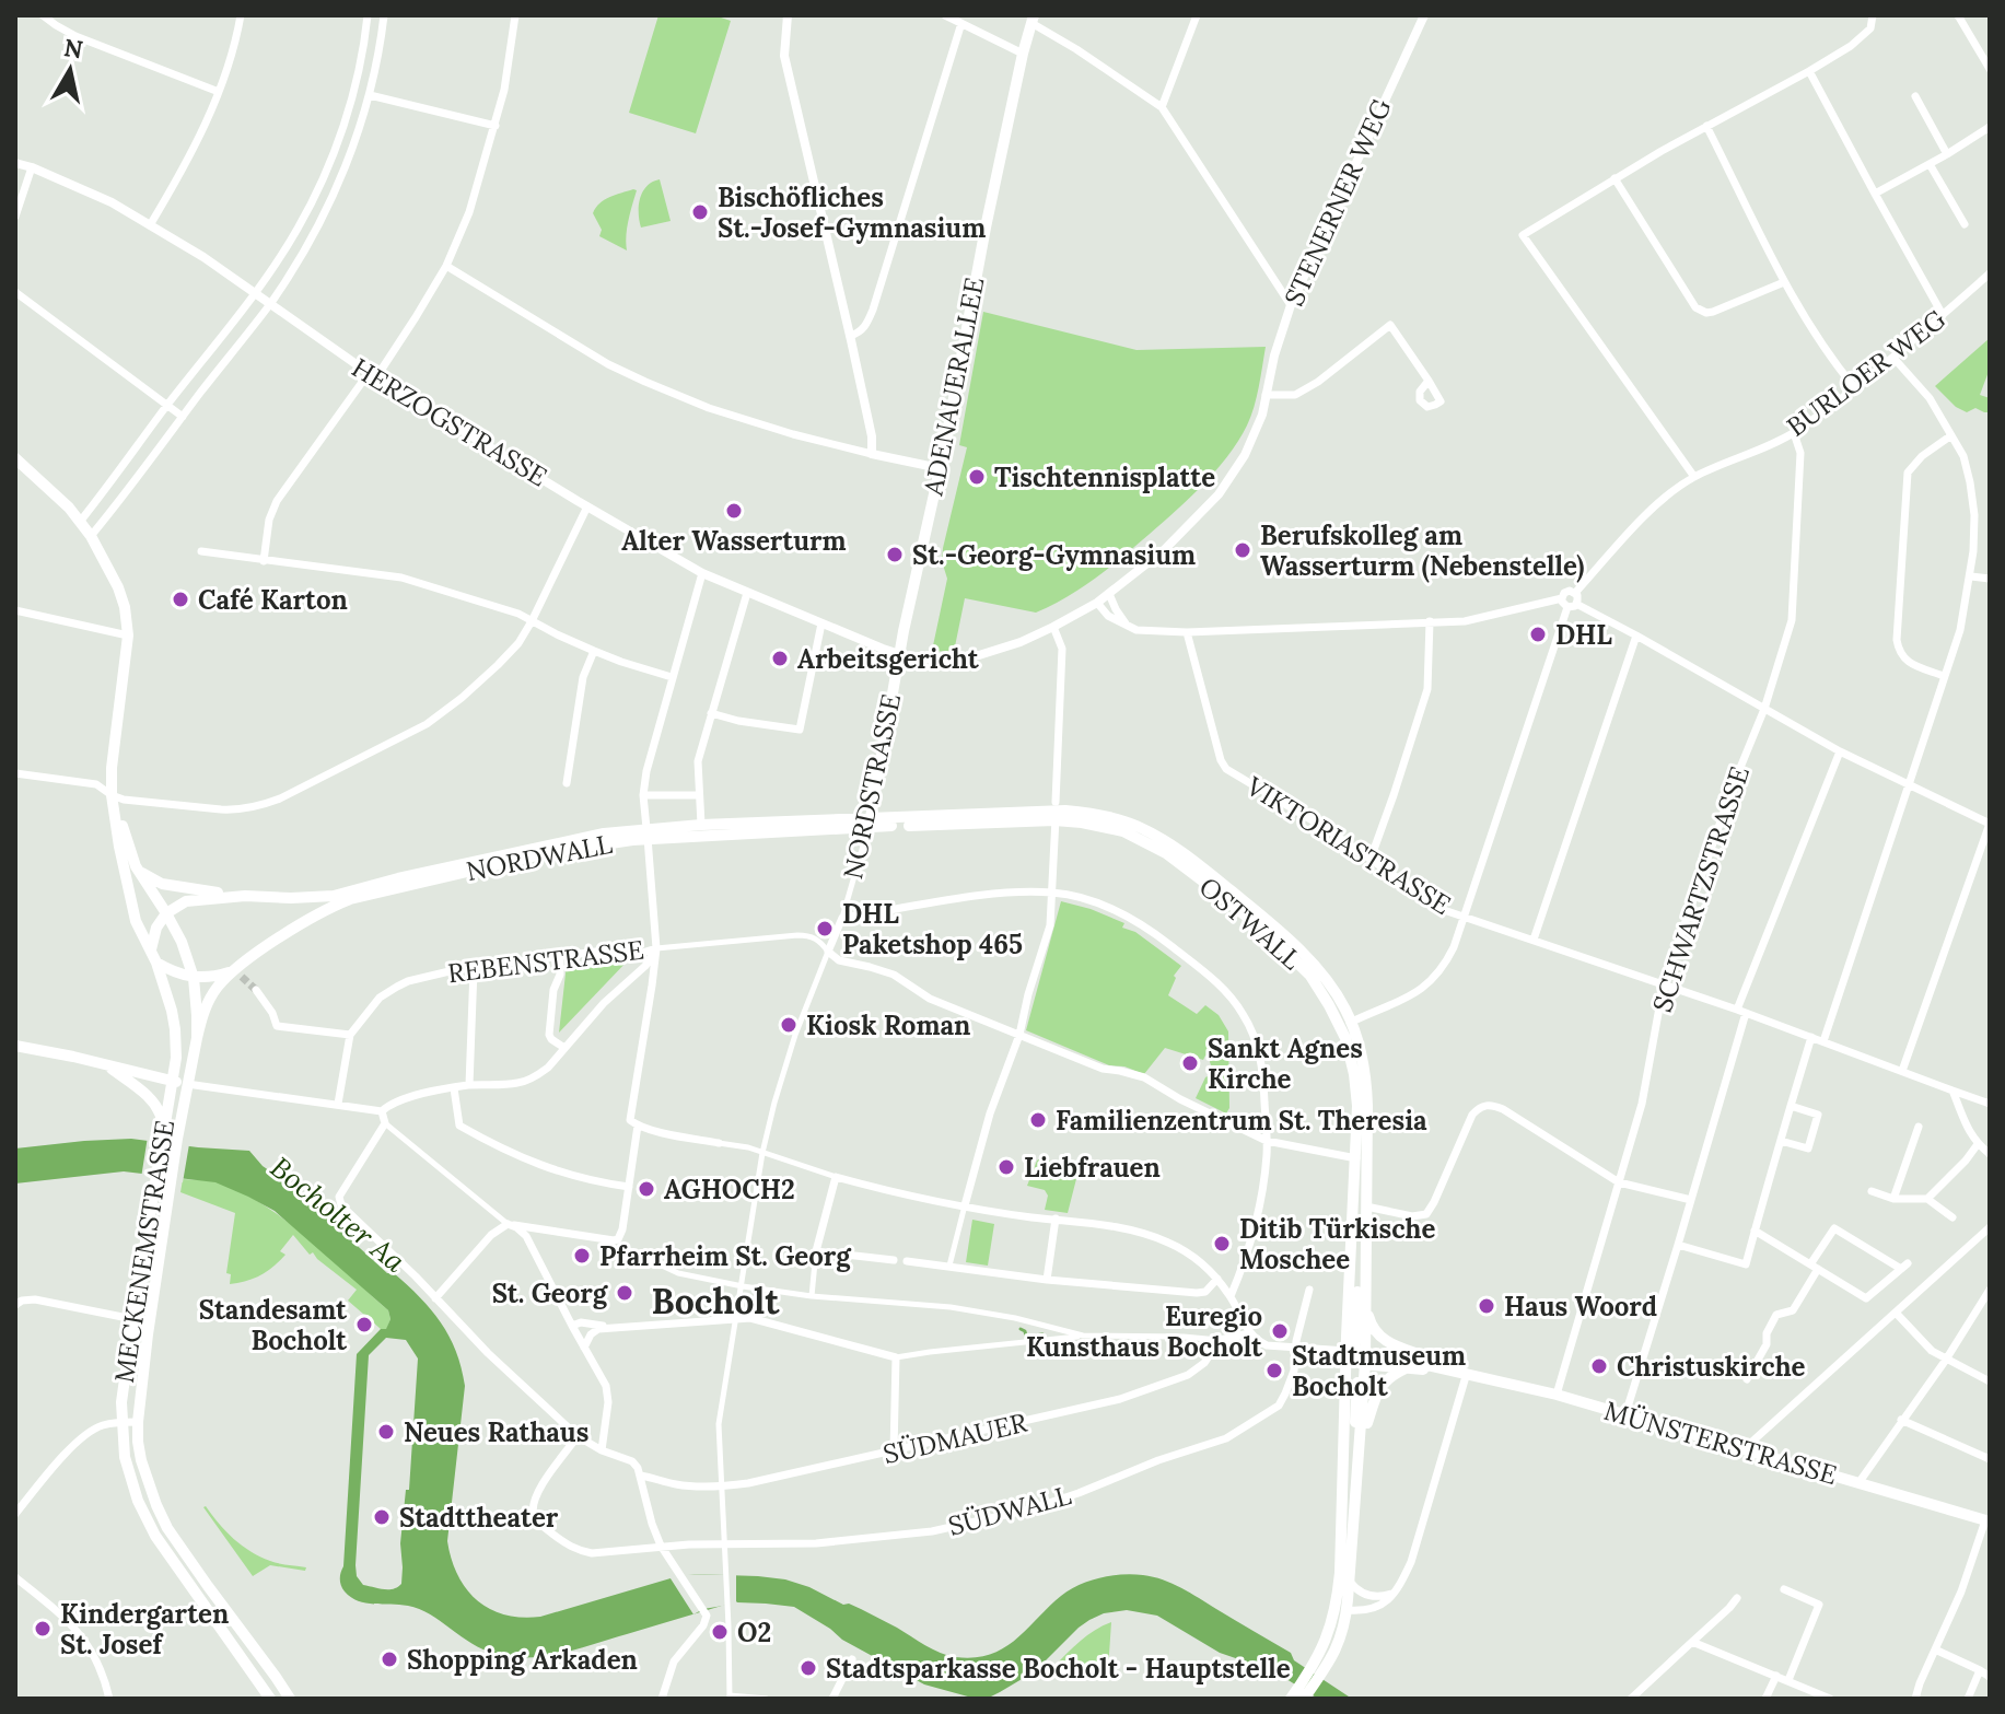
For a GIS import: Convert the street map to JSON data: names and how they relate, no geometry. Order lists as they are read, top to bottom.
{
  "streets": {
    "main road": [
      "ADENAUERALLEE",
      "NORDSTRASSE",
      "NORDWALL",
      "OSTWALL",
      "MECKENEMSTRASSE",
      "MÜNSTERSTRASSE"
    ],
    "street": [
      "STENERNER WEG",
      "BURLOER WEG",
      "HERZOGSTRASSE",
      "VIKTORIASTRASSE",
      "SCHWARTZSTRASSE",
      "REBENSTRASSE",
      "SÜDMAUER",
      "SÜDWALL"
    ]
  },
  "crossings": [
    ["STENERNER WEG", "ADENAUERALLEE"],
    ["STENERNER WEG", "HERZOGSTRASSE"],
    ["STENERNER WEG", "NORDSTRASSE"],
    ["BURLOER WEG", "SCHWARTZSTRASSE"],
    ["ADENAUERALLEE", "HERZOGSTRASSE"],
    ["ADENAUERALLEE", "NORDSTRASSE"],
    ["HERZOGSTRASSE", "NORDSTRASSE"],
    ["NORDSTRASSE", "NORDWALL"],
    ["NORDSTRASSE", "OSTWALL"],
    ["VIKTORIASTRASSE", "SCHWARTZSTRASSE"],
    ["NORDWALL", "OSTWALL"],
    ["NORDWALL", "MECKENEMSTRASSE"],
    ["SCHWARTZSTRASSE", "MÜNSTERSTRASSE"],
    ["OSTWALL", "MÜNSTERSTRASSE"]
  ],
  "districts": ["Bocholt"],
  "water": ["Bocholter Aa"],
  "places": [
    "Bischöfliches St.-Josef-Gymnasium",
    "Tischtennisplatte",
    "Alter Wasserturm",
    "Berufskolleg am Wasserturm (Nebenstelle)",
    "St.-Georg-Gymnasium",
    "Café Karton",
    "DHL",
    "Arbeitsgericht",
    "DHL Paketshop 465",
    "Kiosk Roman",
    "Sankt Agnes Kirche",
    "Familienzentrum St. Theresia",
    "Liebfrauen",
    "AGHOCH2",
    "Ditib Türkische Moschee",
    "Pfarrheim St. Georg",
    "St. Georg",
    "Haus Woord",
    "Standesamt Bocholt",
    "Euregio Kunsthaus Bocholt",
    "Christuskirche",
    "Stadtmuseum Bocholt",
    "Neues Rathaus",
    "Stadttheater",
    "Kindergarten St. Josef",
    "O2",
    "Shopping Arkaden",
    "Stadtsparkasse Bocholt - Hauptstelle"
  ],
  "north": "top"
}
